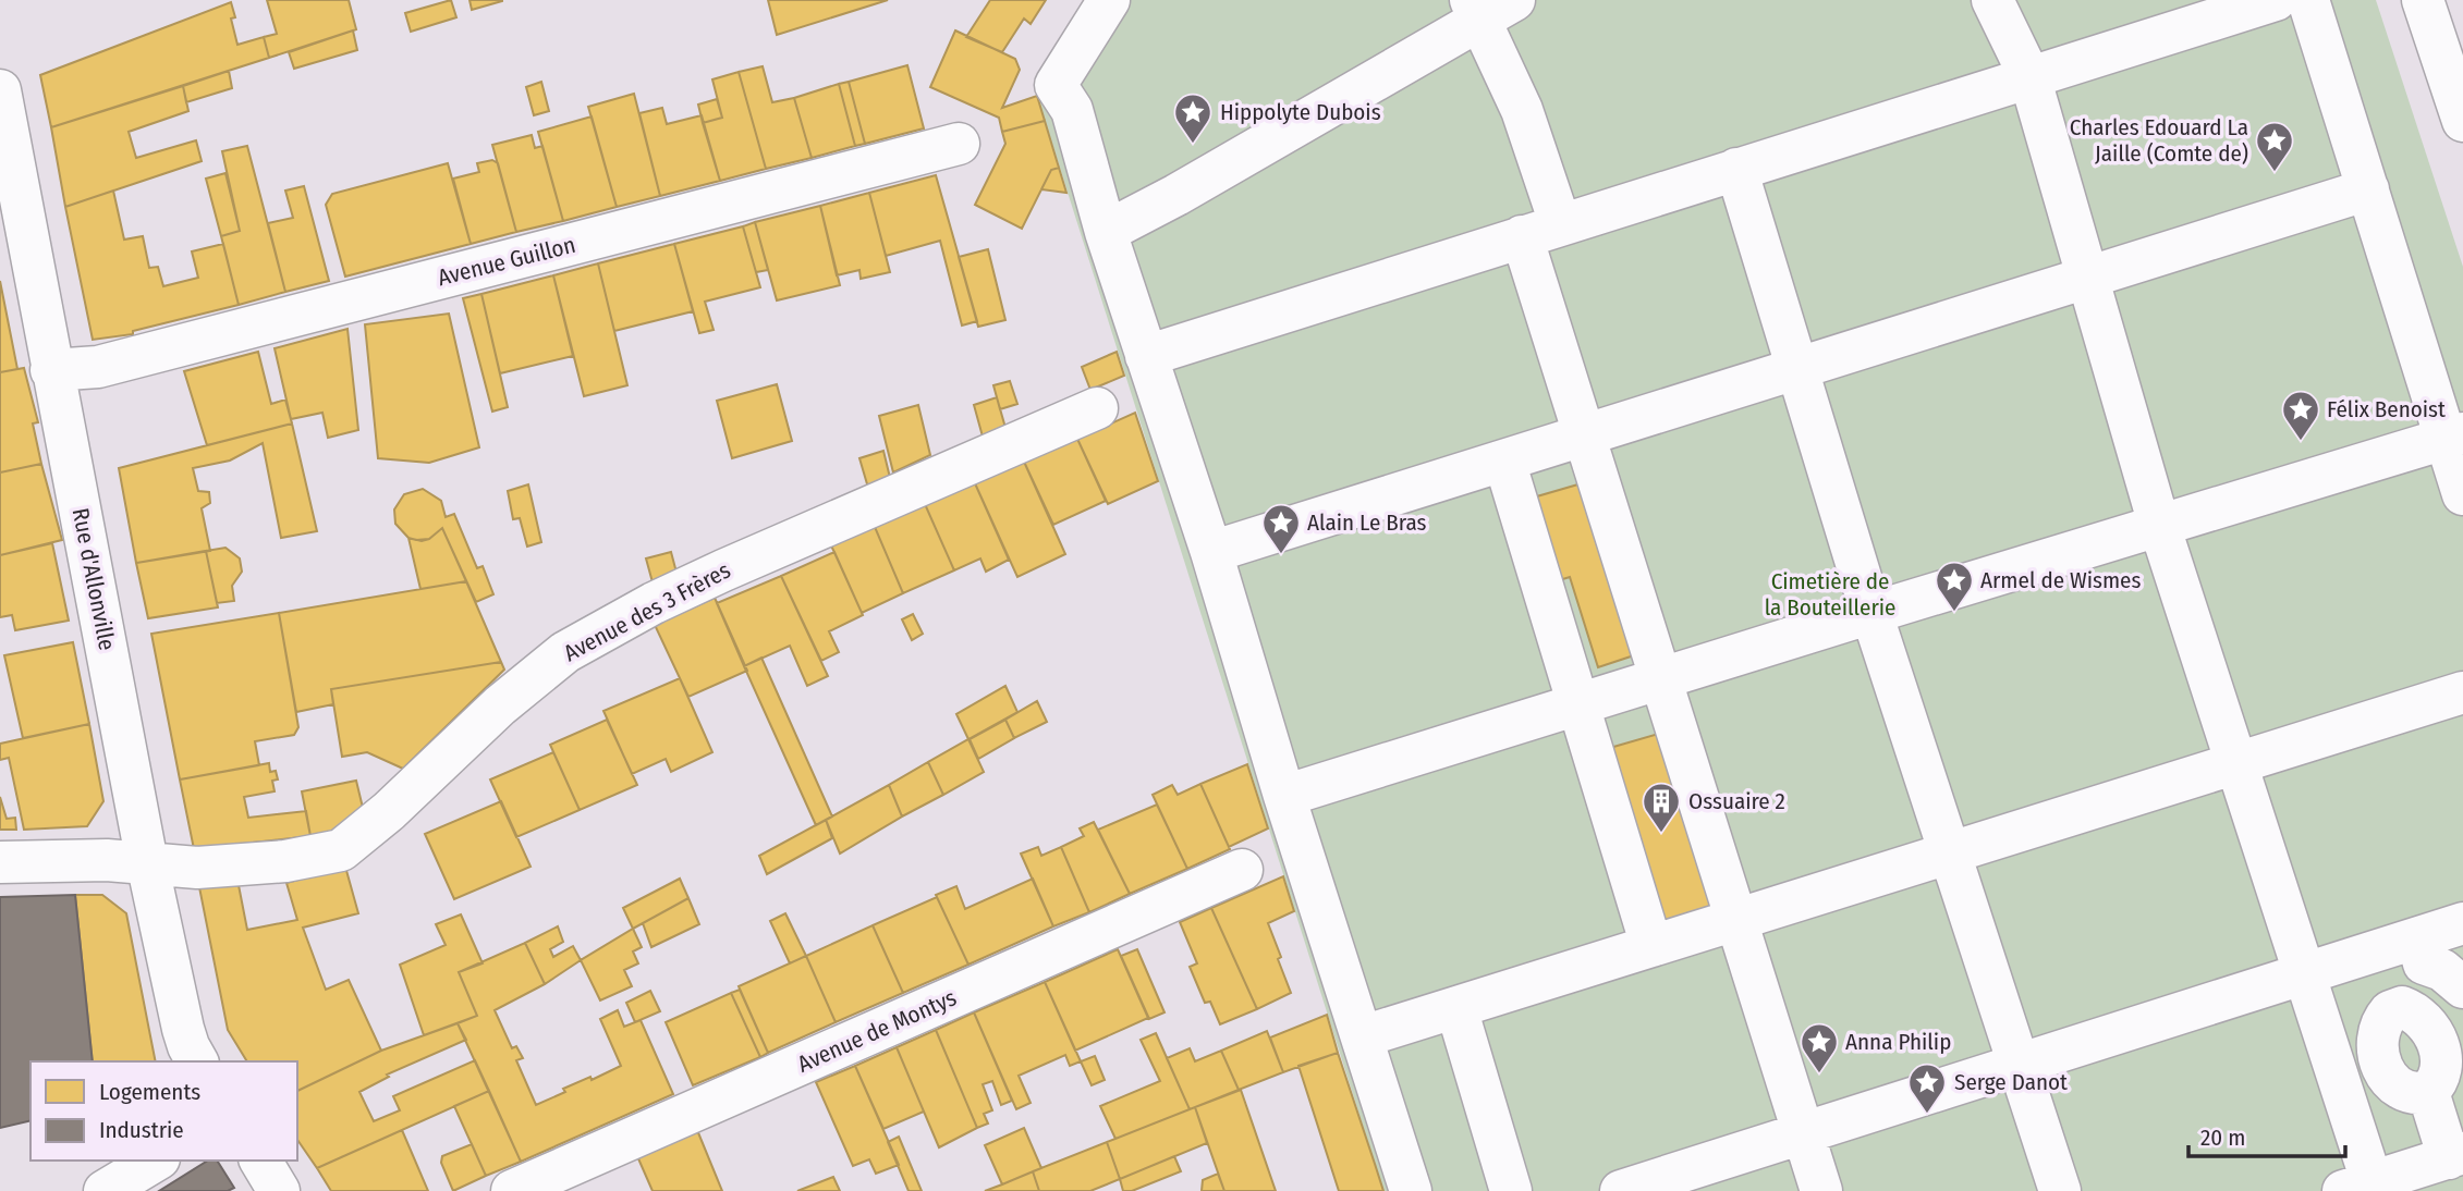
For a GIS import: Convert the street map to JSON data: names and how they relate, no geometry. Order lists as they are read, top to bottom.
{
  "streets": {
    "street": [
      "Avenue Guillon",
      "Rue d'Allonville",
      "Avenue des 3 Frères",
      "Avenue de Montys"
    ]
  },
  "crossings": [
    ["Avenue Guillon", "Rue d'Allonville"],
    ["Rue d'Allonville", "Avenue des 3 Frères"]
  ],
  "parks": ["Cimetière de la Bouteillerie"],
  "places": {
    "place": [
      "Hippolyte Dubois",
      "Charles Edouard La Jaille (Comte de)",
      "Félix Benoist",
      "Alain Le Bras",
      "Armel de Wismes",
      "Anna Philip",
      "Serge Danot"
    ],
    "building": ["Ossuaire 2"]
  },
  "legend": ["Logements", "Industrie"],
  "scale_bar": "20 m"
}
